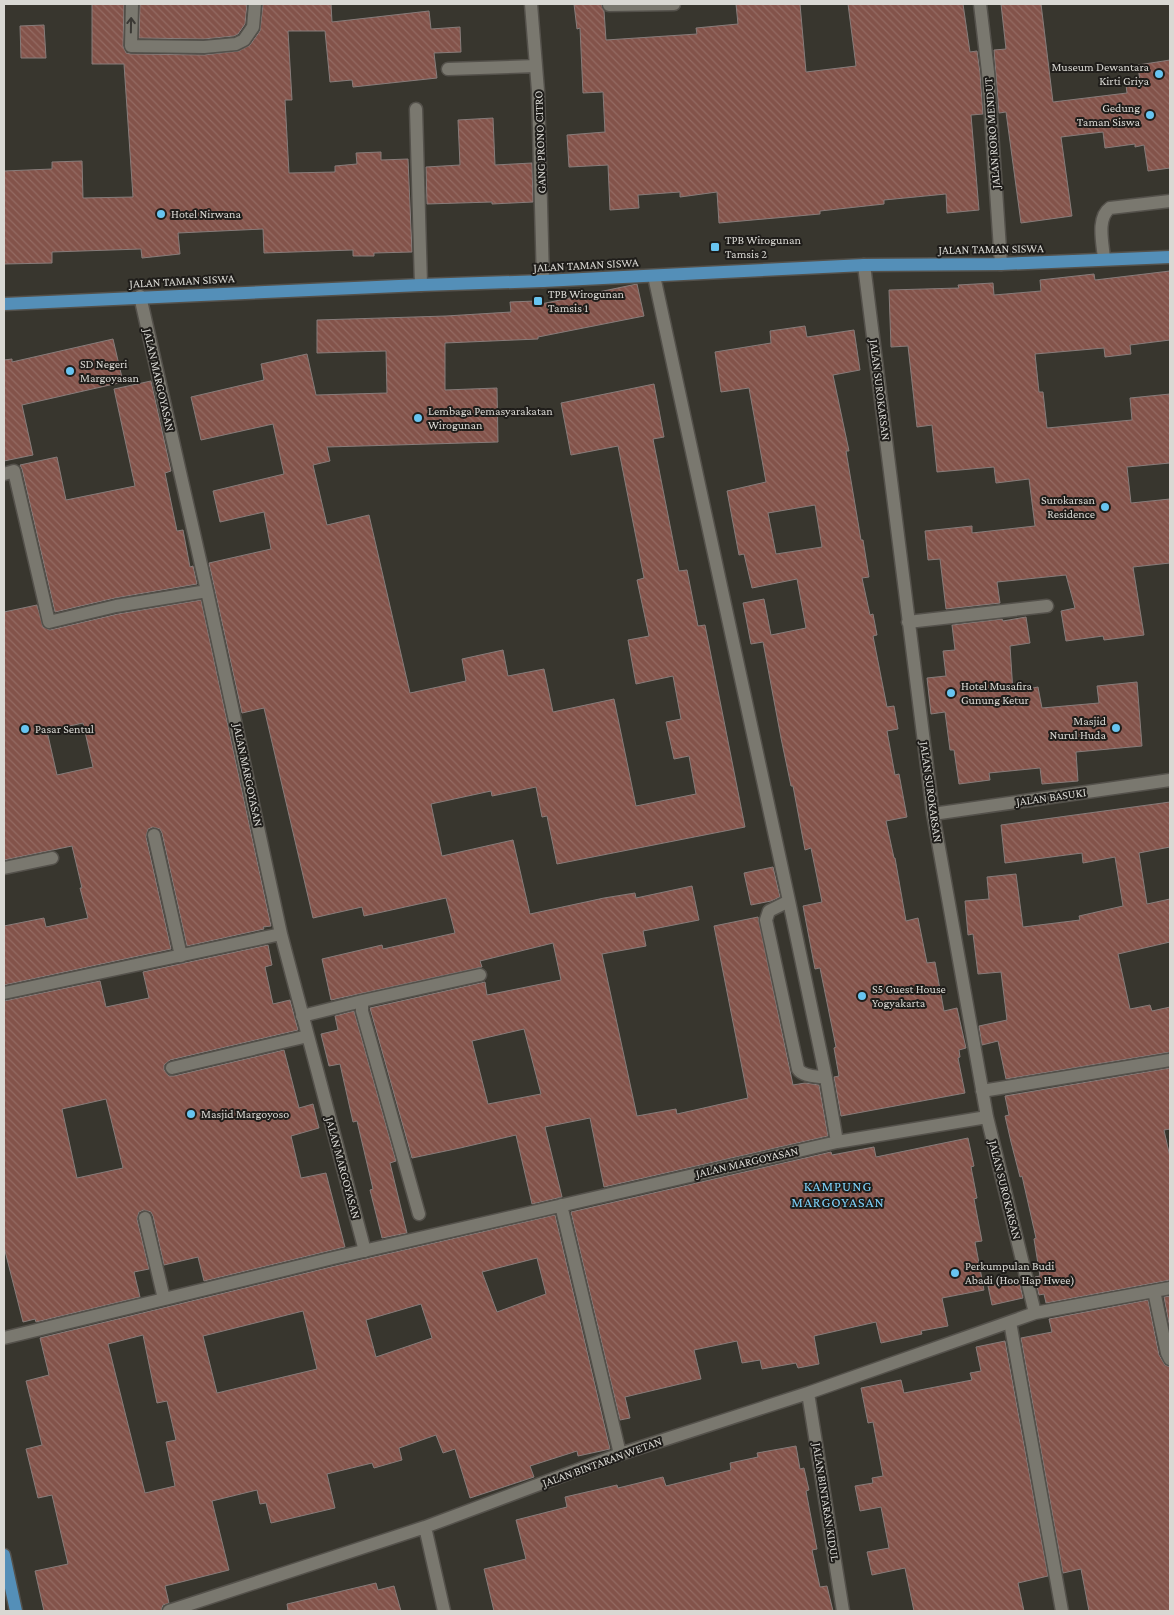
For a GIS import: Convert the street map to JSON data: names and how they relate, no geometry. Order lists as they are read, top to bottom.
{
  "streets": {
    "main road": ["JALAN TAMAN SISWA"],
    "street": [
      "JALAN RORO MENDUT",
      "GANG PRONO CITRO",
      "JALAN MARGOYASAN",
      "JALAN SUROKARSAN",
      "JALAN BASUKI",
      "JALAN BINTARAN WETAN",
      "JALAN BINTARAN KIDUL"
    ]
  },
  "crossings": [
    ["JALAN RORO MENDUT", "JALAN TAMAN SISWA"],
    ["GANG PRONO CITRO", "JALAN TAMAN SISWA"],
    ["JALAN TAMAN SISWA", "JALAN MARGOYASAN"],
    ["JALAN TAMAN SISWA", "JALAN SUROKARSAN"],
    ["JALAN MARGOYASAN", "JALAN SUROKARSAN"],
    ["JALAN SUROKARSAN", "JALAN BASUKI"],
    ["JALAN SUROKARSAN", "JALAN BINTARAN WETAN"],
    ["JALAN BINTARAN WETAN", "JALAN BINTARAN KIDUL"]
  ],
  "districts": ["KAMPUNG MARGOYASAN"],
  "places": {
    "other": [
      "Museum Dewantara Kirti Griya",
      "Gedung Taman Siswa",
      "Hotel Nirwana",
      "SD Negeri Margoyasan",
      "Lembaga Pemasyarakatan Wirogunan",
      "Surokarsan Residence",
      "Hotel Musafira Gunung Ketur",
      "Masjid Nurul Huda",
      "Pasar Sentul",
      "S5 Guest House Yogyakarta",
      "Masjid Margoyoso",
      "Perkumpulan Budi Abadi (Hoo Hap Hwee)"
    ],
    "transit": ["TPB Wirogunan Tamsis 2", "TPB Wirogunan Tamsis 1"]
  }
}
